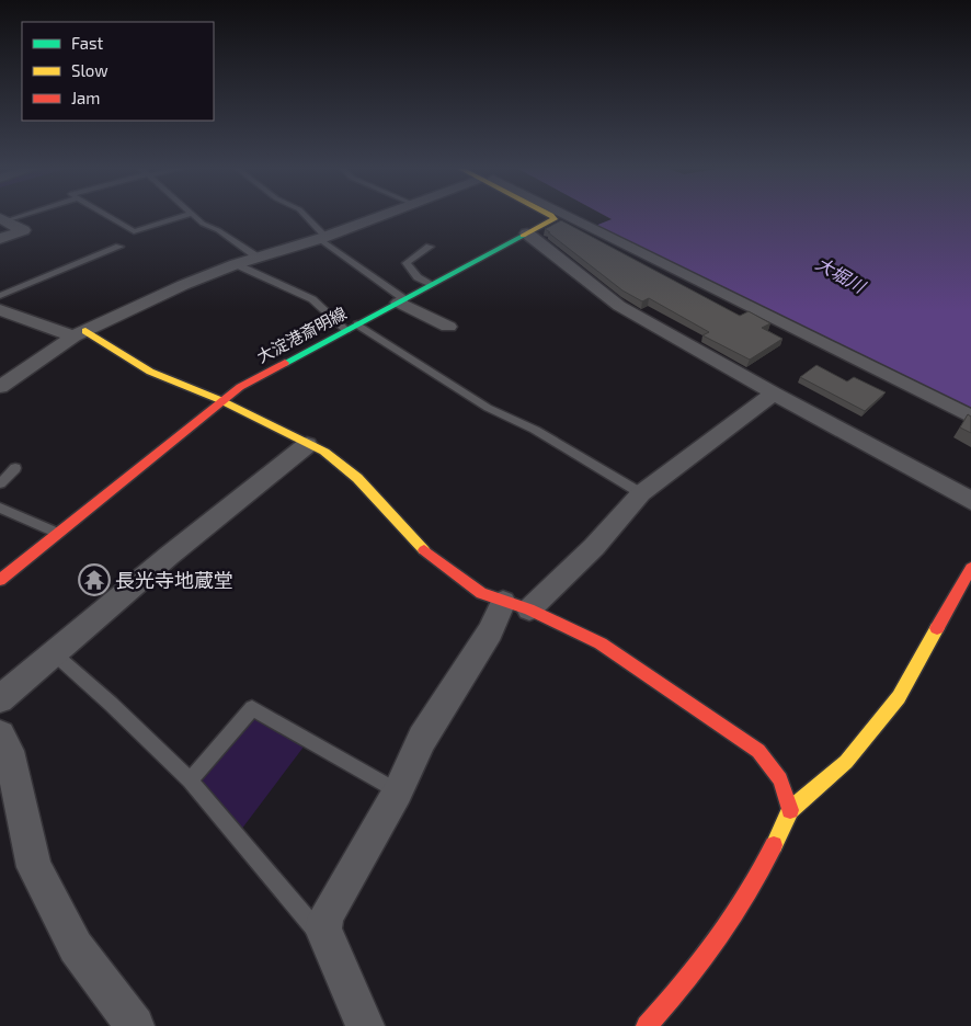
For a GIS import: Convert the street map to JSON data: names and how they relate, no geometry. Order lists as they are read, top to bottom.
{
  "streets": {
    "street": ["大淀港斎明線"]
  },
  "water": ["大堀川"],
  "places": {
    "temple": ["長光寺地蔵堂"]
  },
  "legend": ["Fast", "Slow", "Jam"]
}
